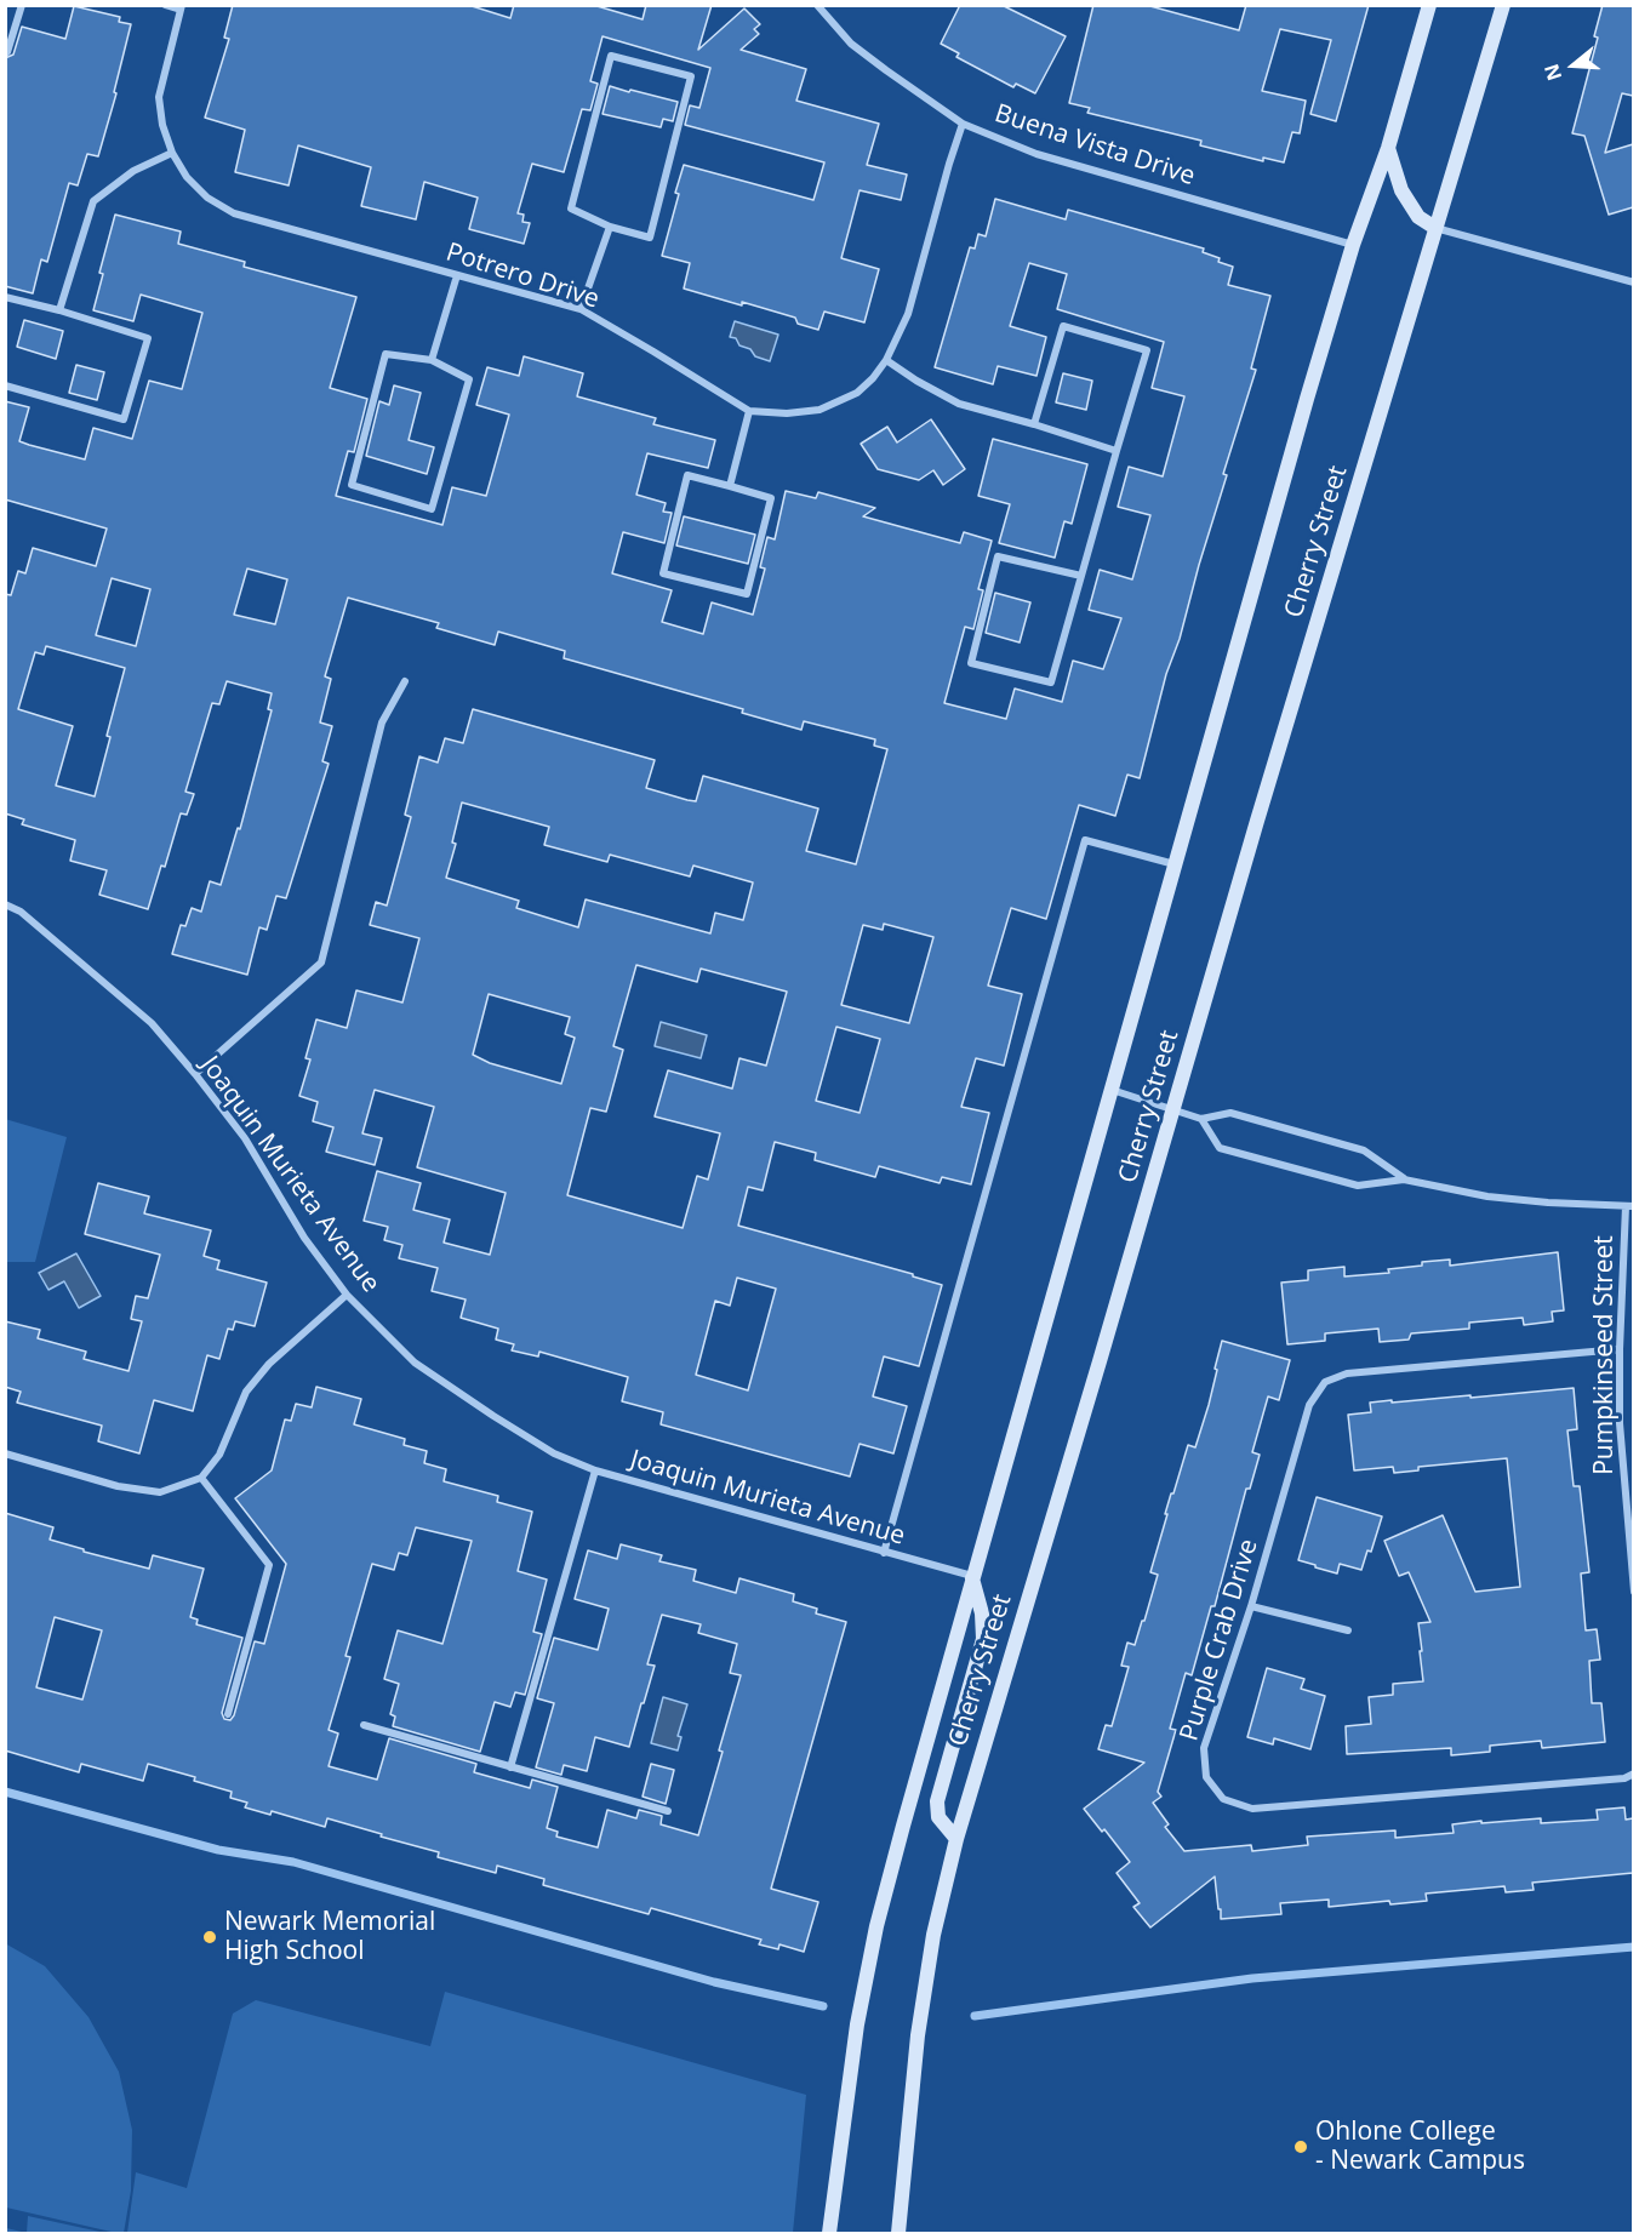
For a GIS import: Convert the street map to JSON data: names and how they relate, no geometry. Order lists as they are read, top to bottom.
{
  "streets": {
    "main road": ["Cherry Street"],
    "street": [
      "Buena Vista Drive",
      "Potrero Drive",
      "Joaquin Murieta Avenue",
      "Pumpkinseed Street",
      "Purple Crab Drive"
    ]
  },
  "crossings": [
    ["Buena Vista Drive", "Potrero Drive"],
    ["Buena Vista Drive", "Cherry Street"],
    ["Cherry Street", "Joaquin Murieta Avenue"],
    ["Pumpkinseed Street", "Purple Crab Drive"]
  ],
  "places": ["Newark Memorial High School", "Ohlone College - Newark Campus"],
  "north": "left"
}
